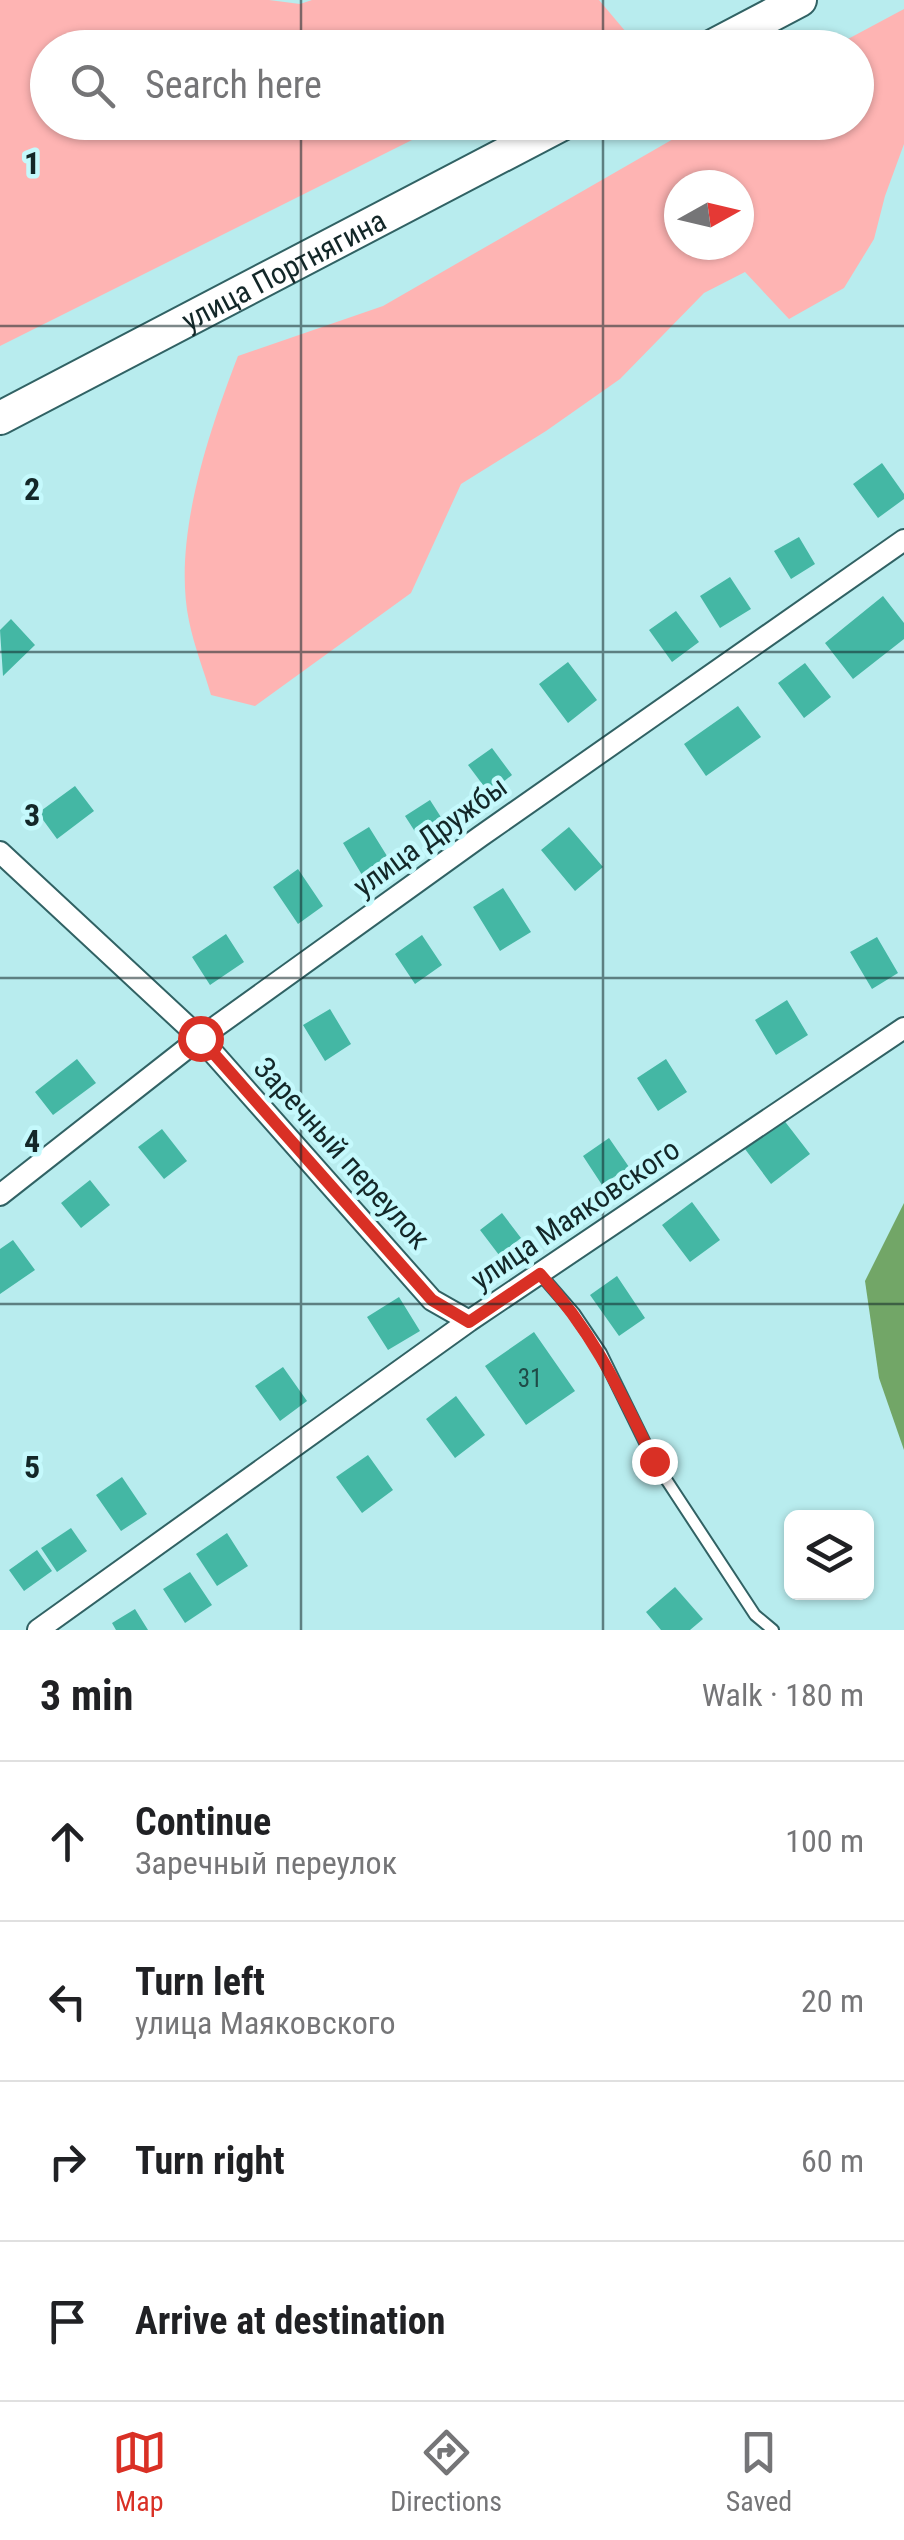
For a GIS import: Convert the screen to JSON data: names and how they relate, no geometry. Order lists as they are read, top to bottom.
{
  "streets": {
    "main road": ["улица Портнягина"],
    "street": ["улица Дружбы", "Заречный переулок", "улица Маяковского"]
  },
  "crossings": [
    ["улица Дружбы", "Заречный переулок"],
    ["Заречный переулок", "улица Маяковского"]
  ],
  "house_numbers": ["31"],
  "north": "right",
  "page": {
    "search": "Search here",
    "heading": ["3 min", "Walk · 180 m"],
    "list": [
      ["Continue", "Заречный переулок", "100 m"],
      ["Turn left", "улица Маяковского", "20 m"],
      ["Turn right", "60 m"],
      "Arrive at destination"
    ],
    "nav": ["Map", "Directions", "Saved"]
  },
  "grid": {
    "rows": [
      "1",
      "2",
      "3",
      "4",
      "5"
    ]
  }
}
